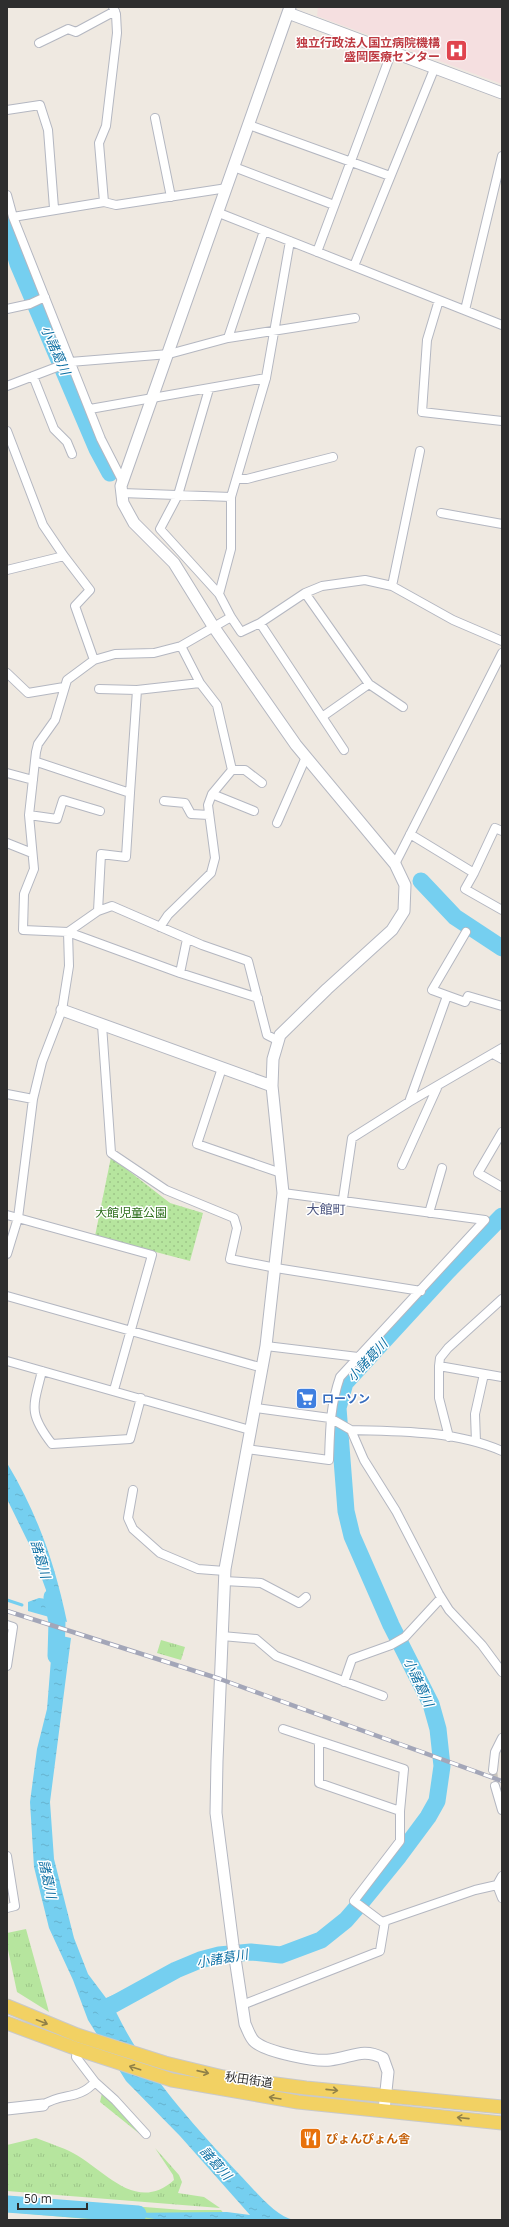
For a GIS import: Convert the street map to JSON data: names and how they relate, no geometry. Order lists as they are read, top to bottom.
{
  "streets": {
    "main road": ["秋田街道"]
  },
  "districts": ["大館町"],
  "water": ["小諸葛川", "諸葛川"],
  "parks": ["大館児童公園"],
  "places": {
    "hospital": ["独立行政法人国立病院機構 盛岡医療センター"],
    "supermarket": ["ローソン"],
    "restaurant": ["ぴょんぴょん舎"]
  },
  "scale_bar": "50 m"
}
